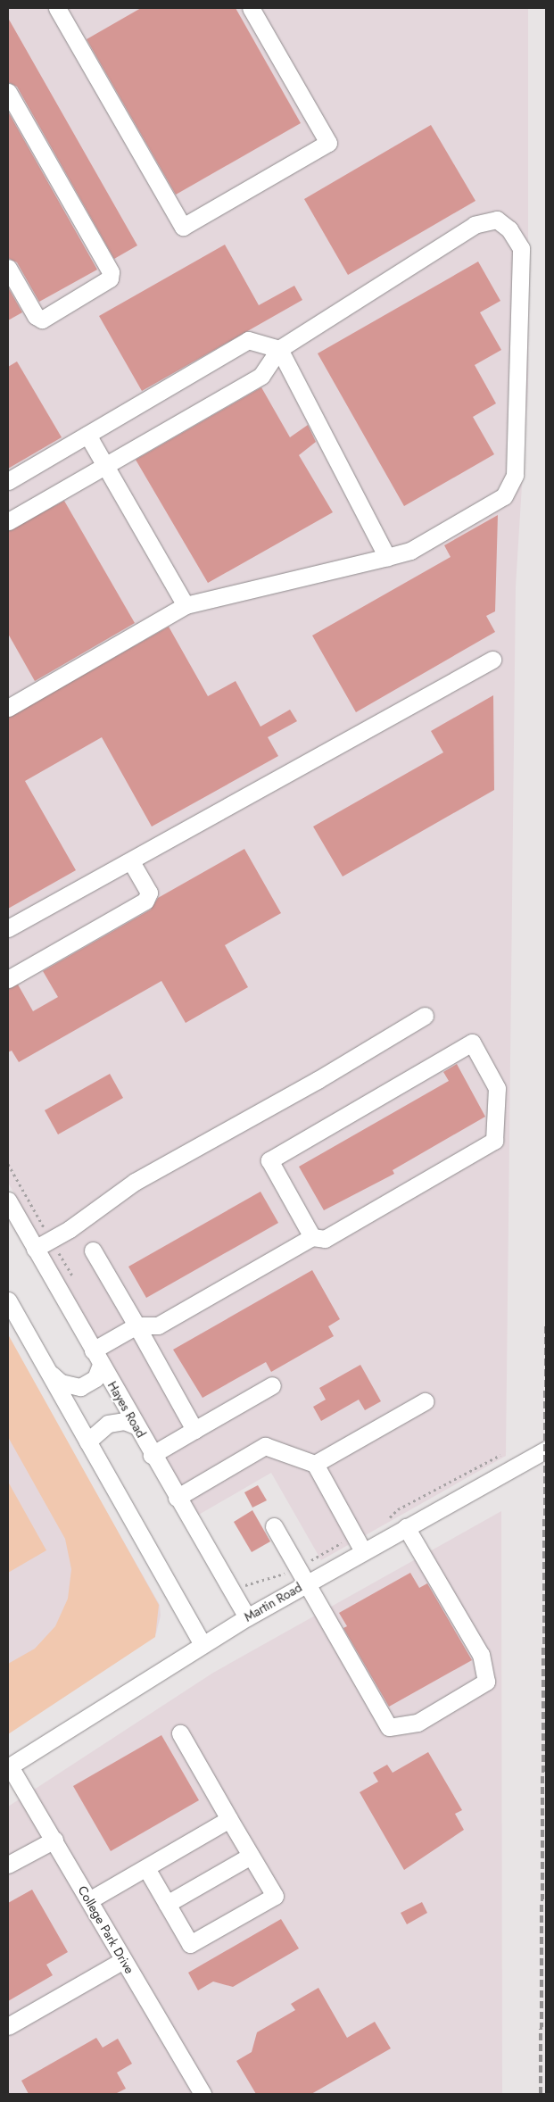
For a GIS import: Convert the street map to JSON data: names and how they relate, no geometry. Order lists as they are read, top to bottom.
{
  "streets": {
    "street": ["Hayes Road", "Martin Road", "College Park Drive"]
  },
  "crossings": [
    ["Hayes Road", "Martin Road"],
    ["Martin Road", "College Park Drive"]
  ]
}
